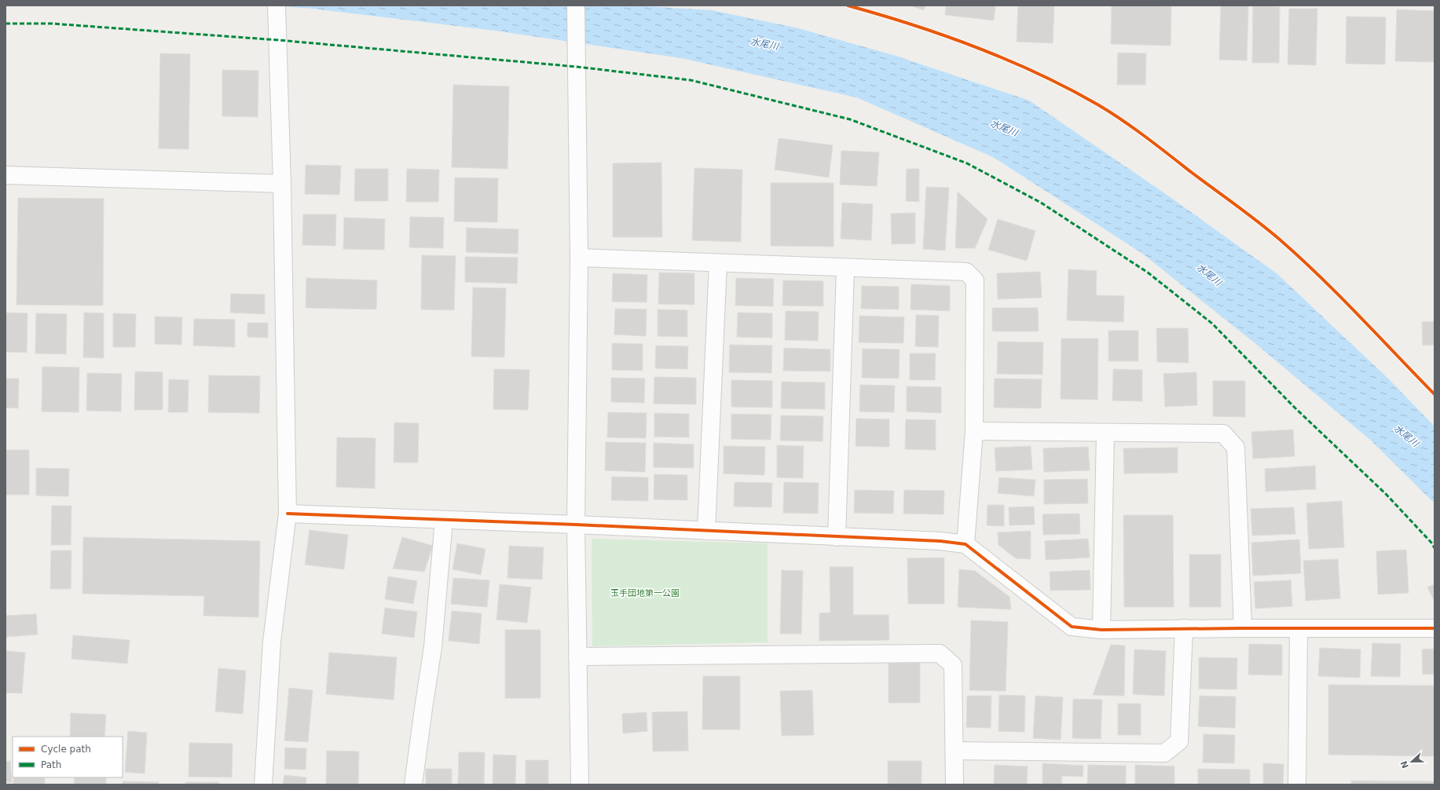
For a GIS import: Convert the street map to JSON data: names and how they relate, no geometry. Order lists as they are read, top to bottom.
{
  "water": ["水尾川"],
  "parks": ["玉手団地第一公園"],
  "legend": ["Cycle path", "Path"],
  "north": "left"
}
